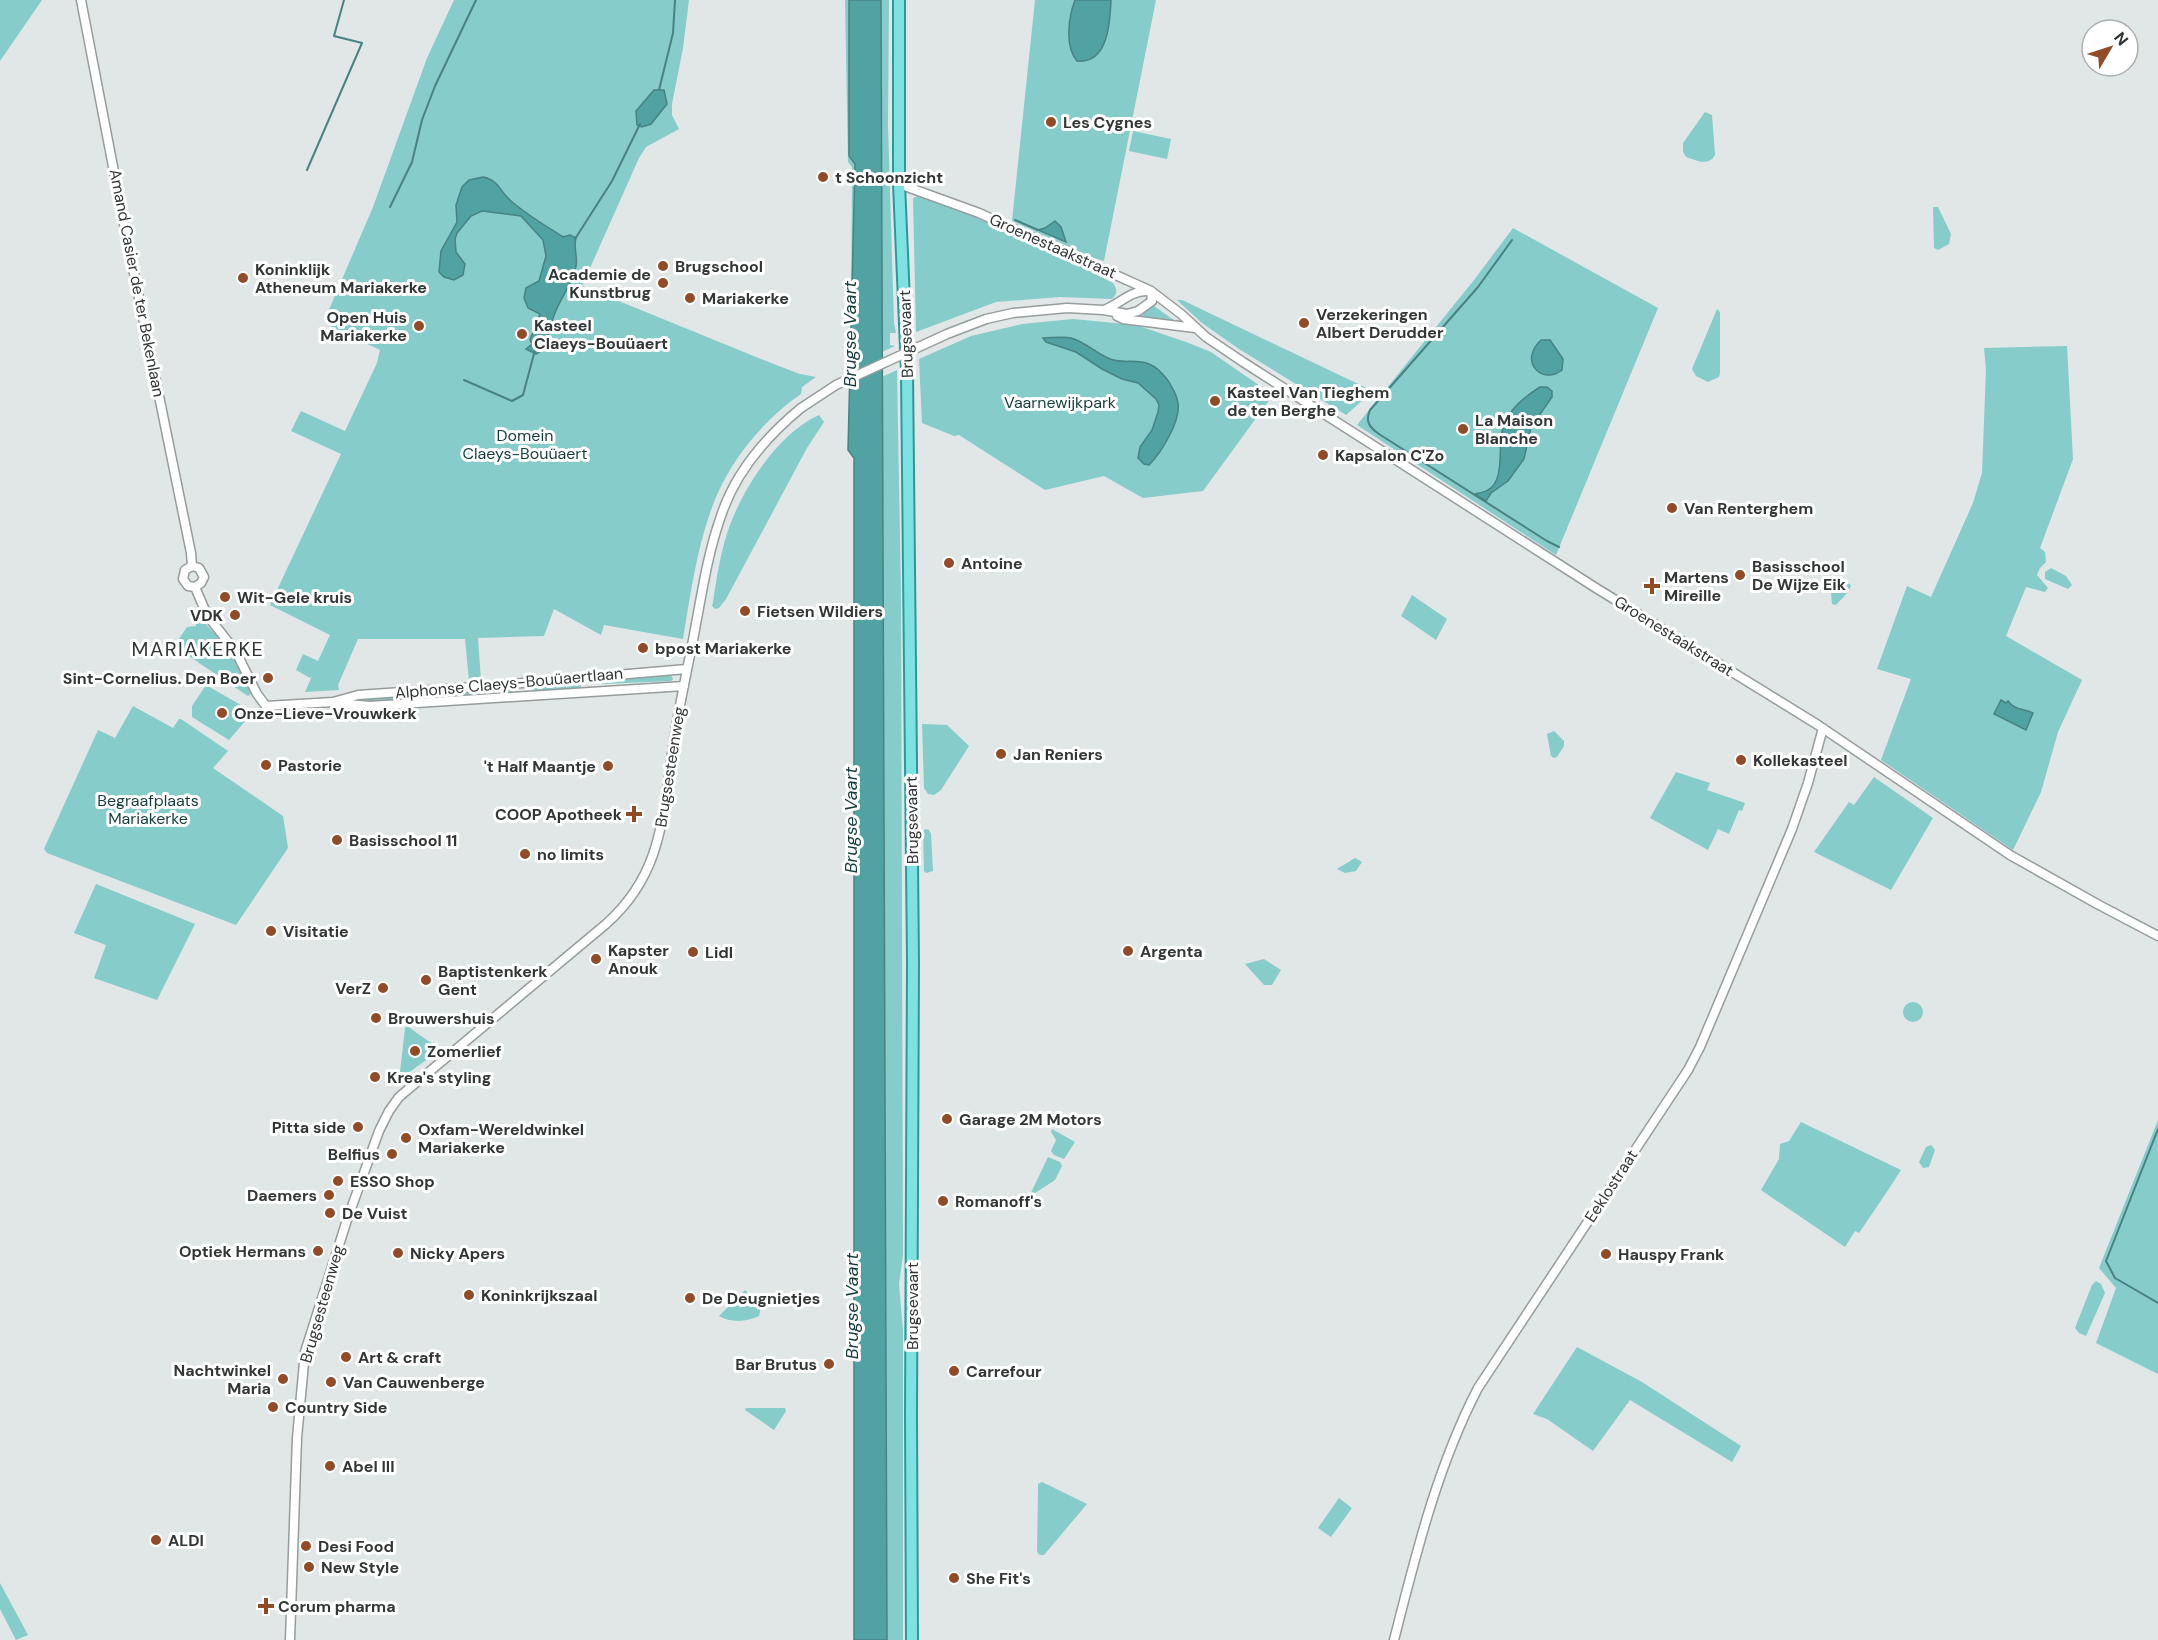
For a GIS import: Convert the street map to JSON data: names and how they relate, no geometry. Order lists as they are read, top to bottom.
{
  "streets": {
    "main road": ["Brugsevaart"],
    "street": [
      "Groenestaakstraat",
      "Amand Casier de ter Bekenlaan",
      "Alphonse Claeys-Bouüaertlaan",
      "Brugsesteenweg",
      "Eeklostraat"
    ]
  },
  "crossings": [
    ["Groenestaakstraat", "Brugsevaart"],
    ["Groenestaakstraat", "Brugsesteenweg"],
    ["Groenestaakstraat", "Eeklostraat"],
    ["Amand Casier de ter Bekenlaan", "Alphonse Claeys-Bouüaertlaan"],
    ["Alphonse Claeys-Bouüaertlaan", "Brugsesteenweg"]
  ],
  "districts": ["MARIAKERKE"],
  "water": ["Brugse Vaart"],
  "parks": ["Vaarnewijkpark", "Domein Claeys-Bouüaert", "Begraafplaats Mariakerke"],
  "places": {
    "other": [
      "Les Cygnes",
      "t Schoonzicht",
      "Brugschool",
      "Koninklijk Atheneum Mariakerke",
      "Academie de Kunstbrug",
      "Mariakerke",
      "Verzekeringen Albert Derudder",
      "Open Huis Mariakerke",
      "Kasteel Claeys-Bouüaert",
      "Kasteel Van Tieghem de ten Berghe",
      "La Maison Blanche",
      "Kapsalon C'Zo",
      "Van Renterghem",
      "Antoine",
      "Basisschool De Wijze Eik",
      "Wit-Gele kruis",
      "Fietsen Wildiers",
      "VDK",
      "bpost Mariakerke",
      "Sint-Cornelius. Den Boer",
      "Onze-Lieve-Vrouwkerk",
      "Jan Reniers",
      "Kollekasteel",
      "Pastorie",
      "'t Half Maantje",
      "Basisschool 11",
      "no limits",
      "Visitatie",
      "Argenta",
      "Lidl",
      "Kapster Anouk",
      "Baptistenkerk Gent",
      "VerZ",
      "Brouwershuis",
      "Zomerlief",
      "Krea's styling",
      "Garage 2M Motors",
      "Pitta side",
      "Oxfam-Wereldwinkel Mariakerke",
      "Belfius",
      "ESSO Shop",
      "Daemers",
      "Romanoff's",
      "De Vuist",
      "Optiek Hermans",
      "Nicky Apers",
      "Hauspy Frank",
      "Koninkrijkszaal",
      "De Deugnietjes",
      "Art & craft",
      "Bar Brutus",
      "Carrefour",
      "Nachtwinkel Maria",
      "Van Cauwenberge",
      "Country Side",
      "Abel III",
      "ALDI",
      "Desi Food",
      "New Style",
      "She Fit's"
    ],
    "health": ["Martens Mireille", "COOP Apotheek", "Corum pharma"]
  },
  "north": "top right"
}
